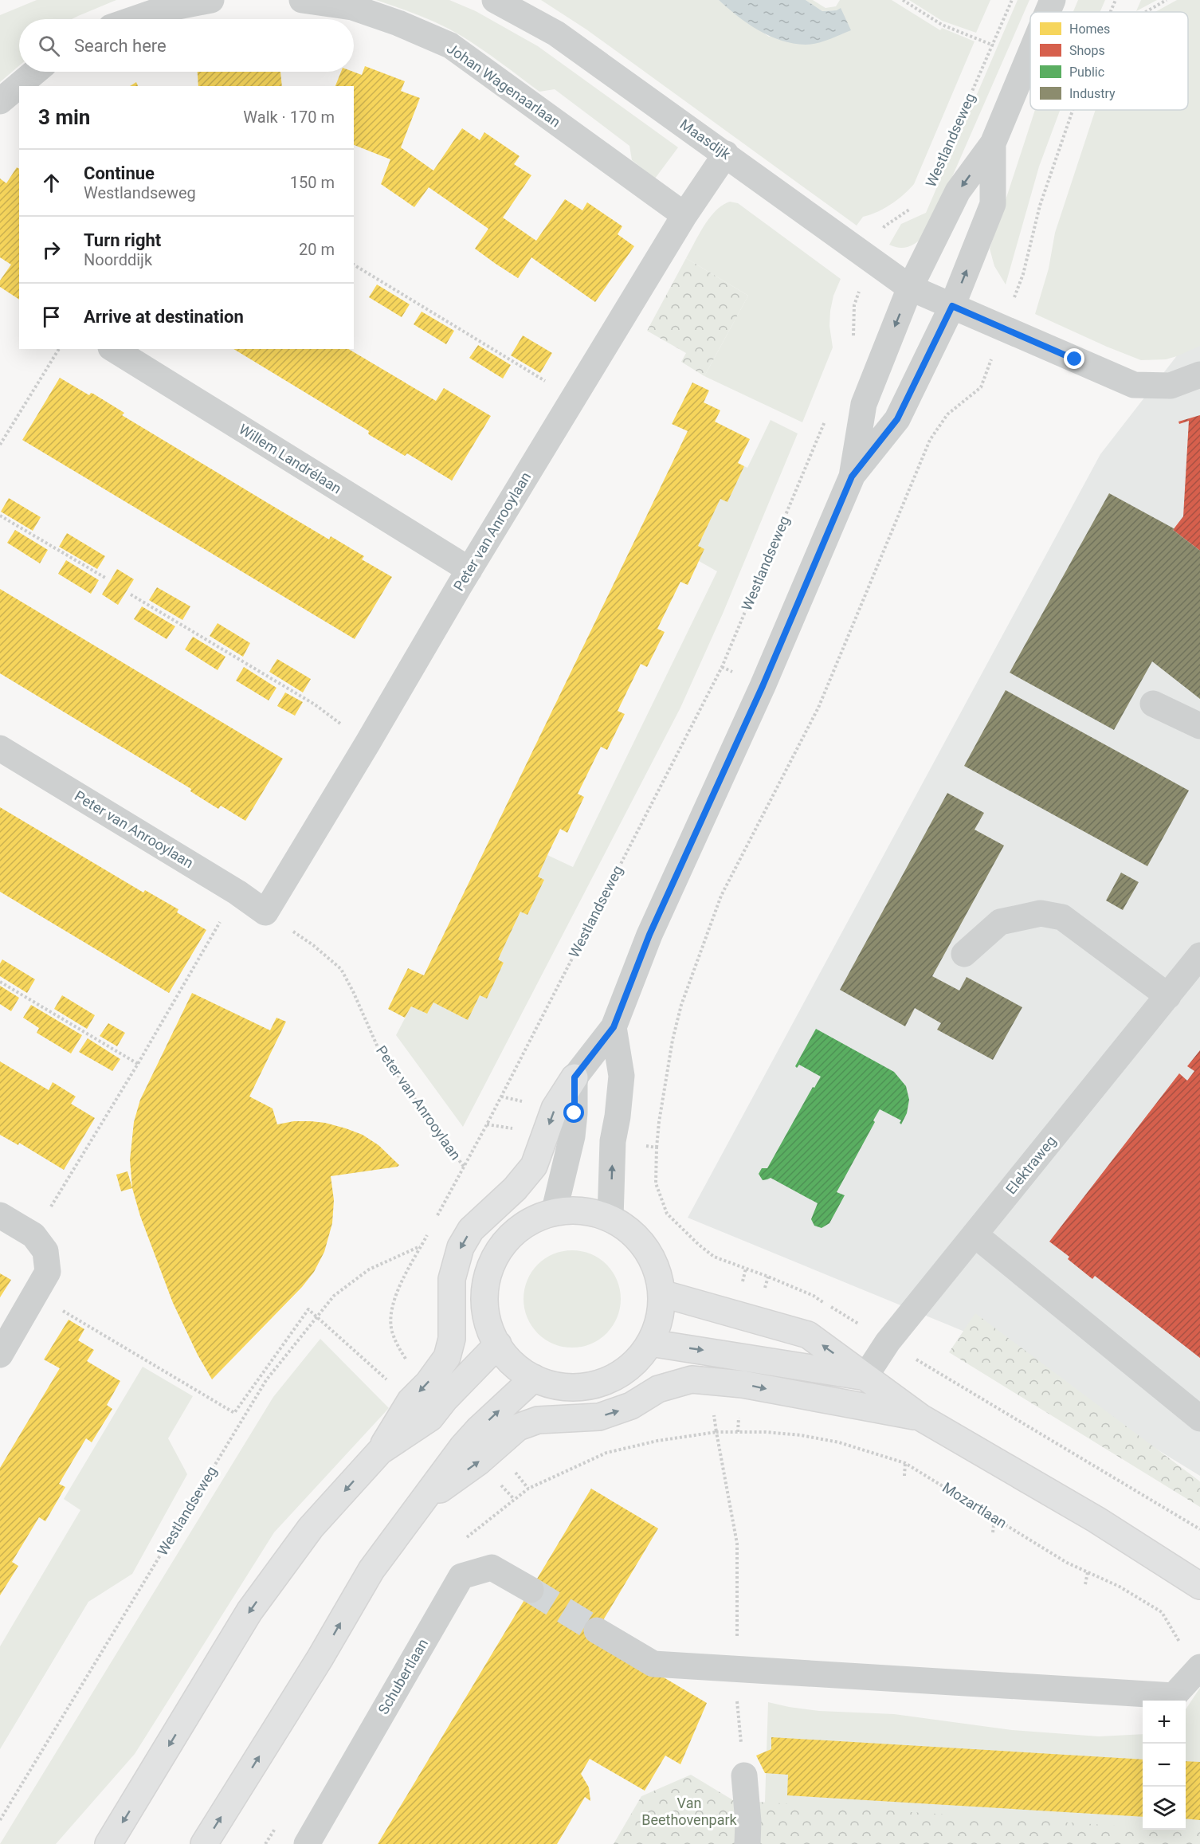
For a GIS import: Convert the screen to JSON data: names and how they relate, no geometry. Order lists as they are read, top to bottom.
{
  "streets": {
    "street": [
      "Johan Wagenaarlaan",
      "Maasdijk",
      "Westlandseweg",
      "Willem Landrélaan",
      "Peter van Anrooylaan",
      "Elektraweg",
      "Schubertlaan"
    ],
    "path": ["Mozartlaan"]
  },
  "crossings": [
    ["Johan Wagenaarlaan", "Peter van Anrooylaan"],
    ["Maasdijk", "Westlandseweg"],
    ["Maasdijk", "Peter van Anrooylaan"],
    ["Westlandseweg", "Peter van Anrooylaan"],
    ["Willem Landrélaan", "Peter van Anrooylaan"]
  ],
  "parks": ["Van Beethovenpark"],
  "legend": [
    "Homes",
    "Shops",
    "Public",
    "Industry"
  ],
  "page": {
    "search": "Search here",
    "heading": ["3 min", "Walk · 170 m"],
    "list": [
      ["Continue", "Westlandseweg", "150 m"],
      ["Turn right", "Noorddijk", "20 m"],
      "Arrive at destination"
    ],
    "map_buttons": ["+", "−"]
  }
}
